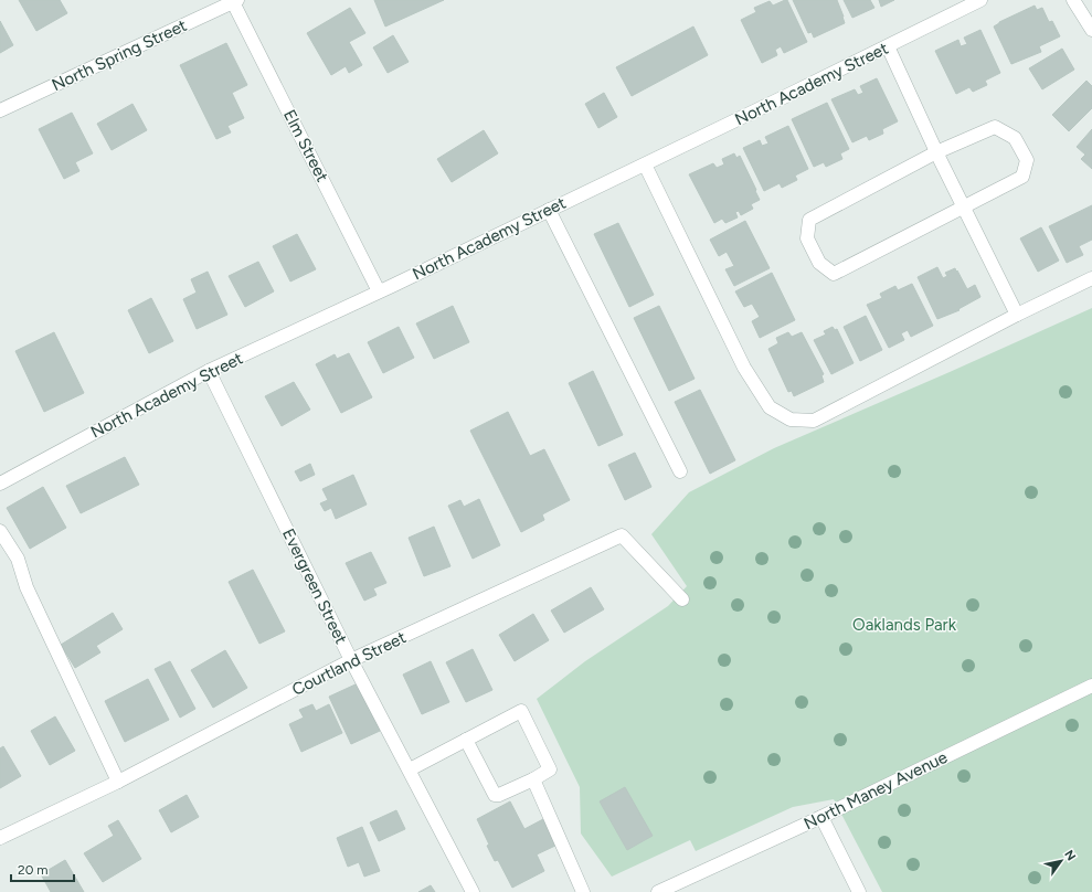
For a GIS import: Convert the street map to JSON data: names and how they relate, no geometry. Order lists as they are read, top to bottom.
{
  "streets": {
    "street": [
      "North Spring Street",
      "North Academy Street",
      "Elm Street",
      "Evergreen Street",
      "Courtland Street",
      "North Maney Avenue"
    ]
  },
  "crossings": [
    ["North Spring Street", "Elm Street"],
    ["North Academy Street", "Elm Street"],
    ["North Academy Street", "Evergreen Street"],
    ["Evergreen Street", "Courtland Street"]
  ],
  "parks": ["Oaklands Park"],
  "scale_bar": "20 m",
  "north": "top right"
}
